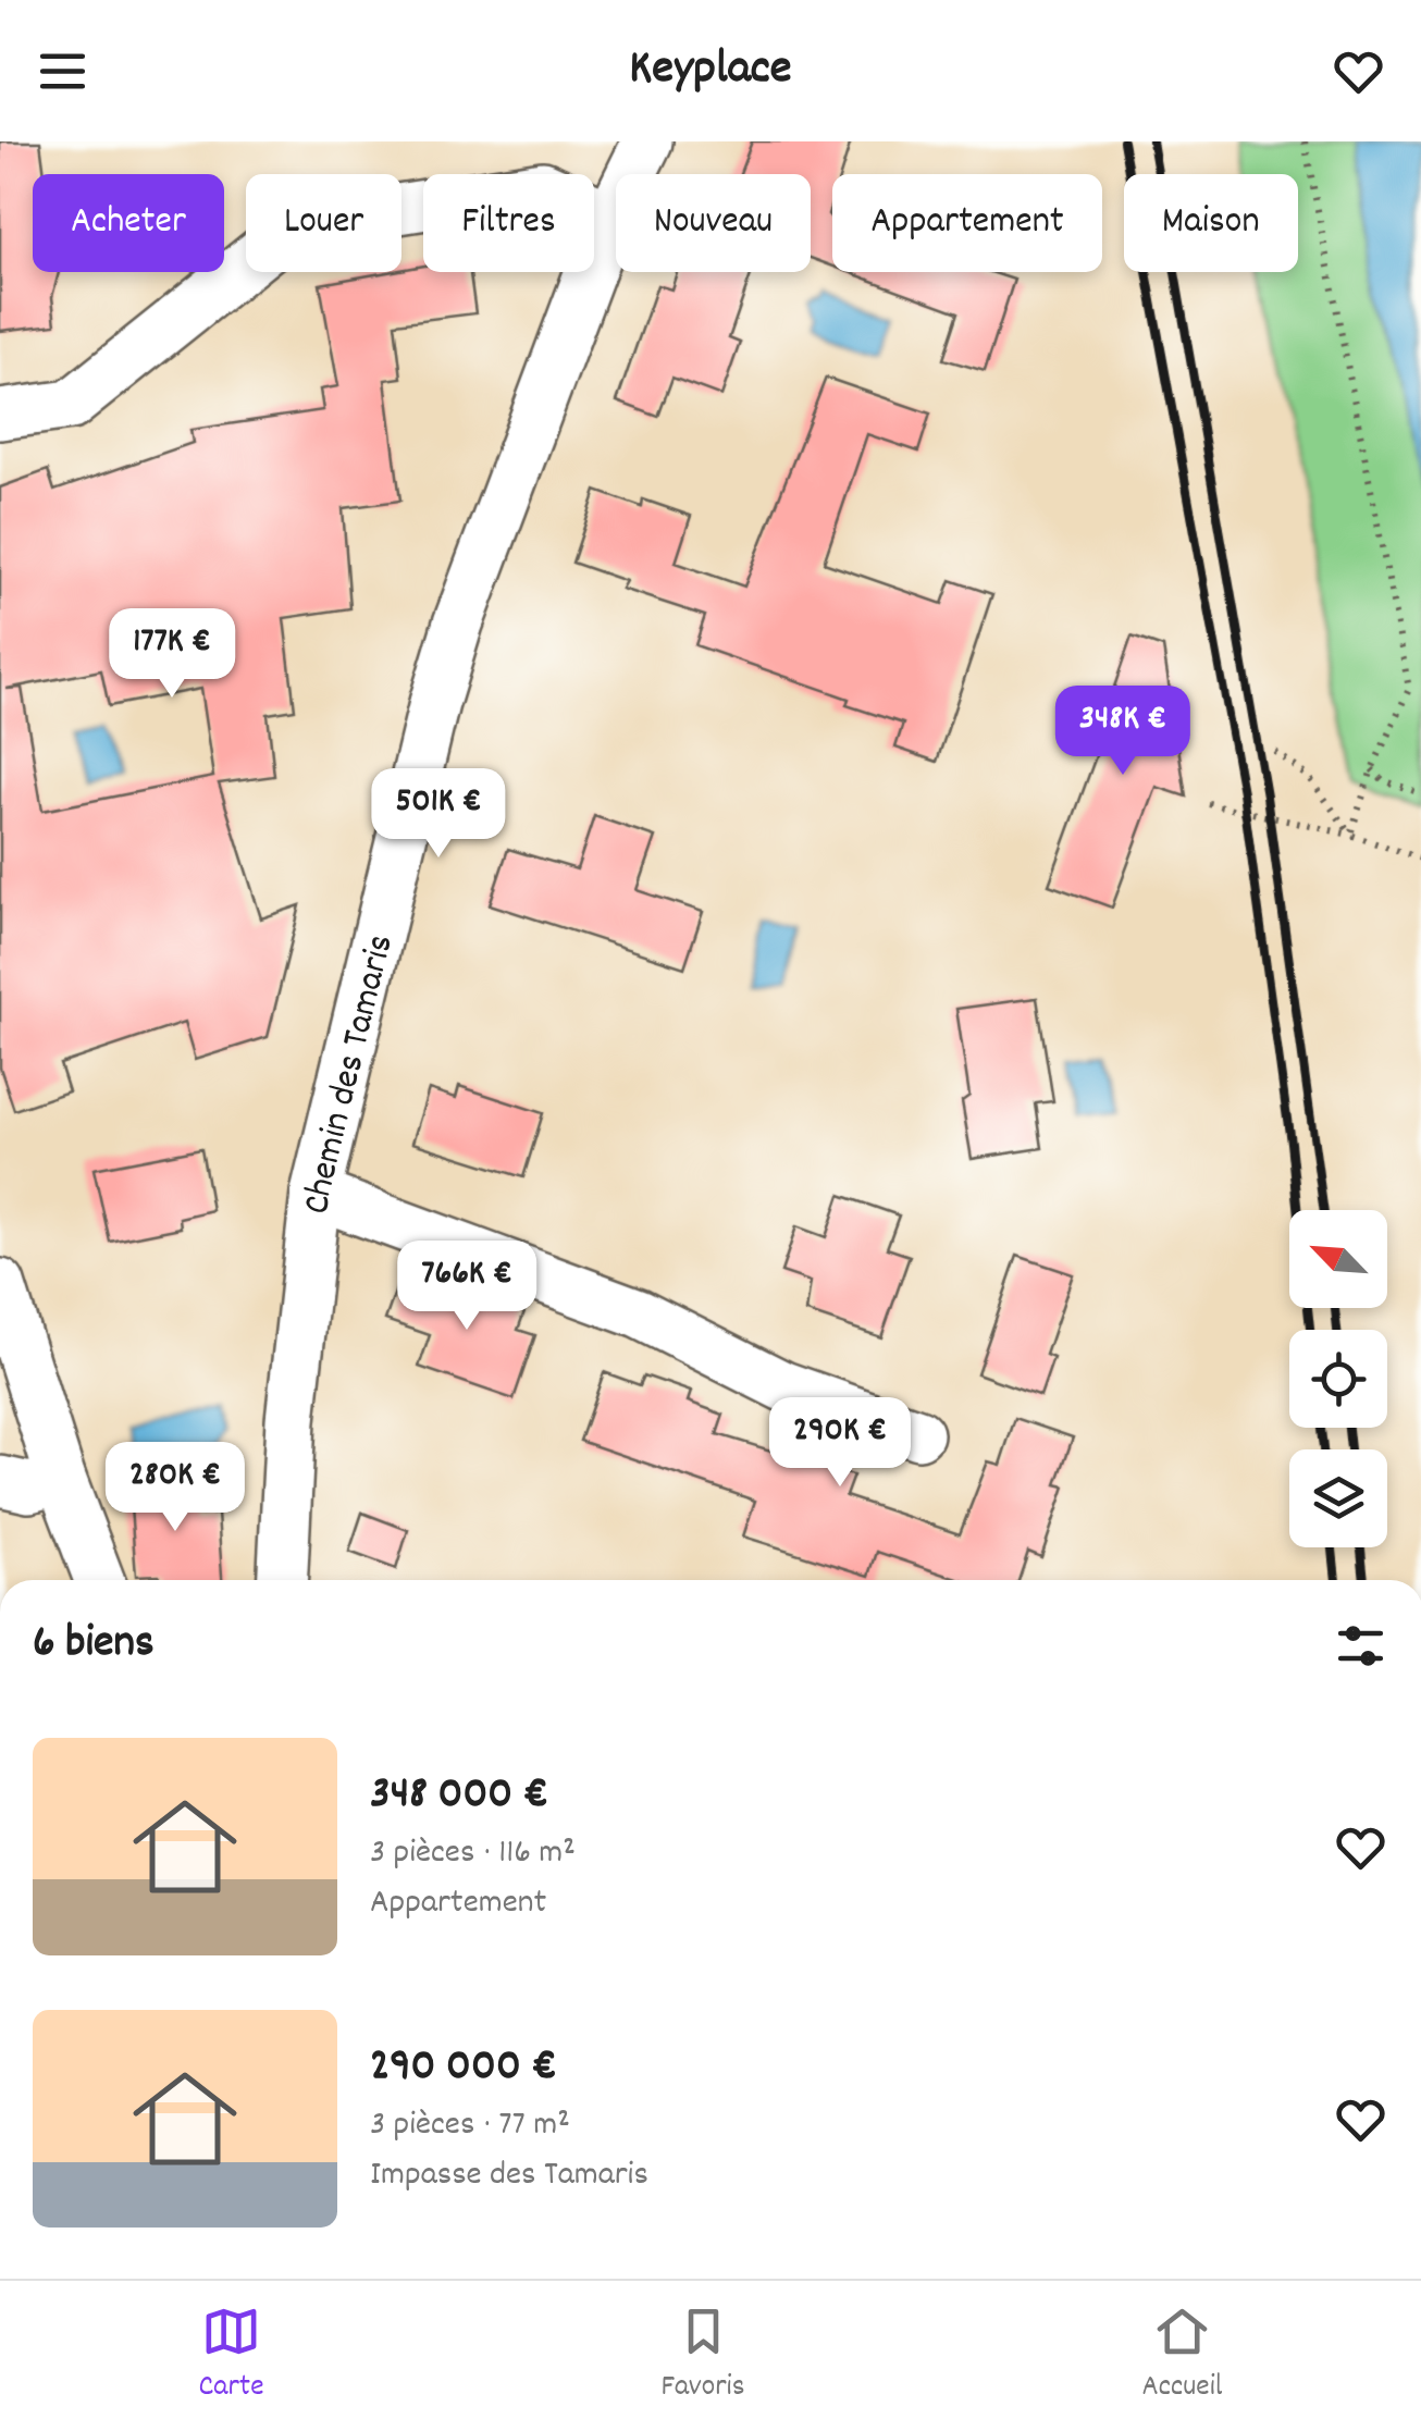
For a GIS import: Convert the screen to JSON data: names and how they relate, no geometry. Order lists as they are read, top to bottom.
{
  "streets": {
    "street": ["Chemin des Tamaris"]
  },
  "north": "top left",
  "page": {
    "header": "Keyplace",
    "chip": [
      "Acheter",
      "Louer",
      "Filtres",
      "Nouveau",
      "Appartement",
      "Maison"
    ],
    "price": [
      "177K €",
      "348K €",
      "501K €",
      "766K €",
      "290K €",
      "280K €"
    ],
    "heading": "6 biens",
    "list": [
      {
        "name": "348 000 €",
        "note": "3 pièces · 116 m² · Appartement"
      },
      {
        "name": "290 000 €",
        "note": "3 pièces · 77 m² · Impasse des Tamaris"
      }
    ],
    "tabs": ["Carte", "Favoris", "Accueil"]
  }
}
